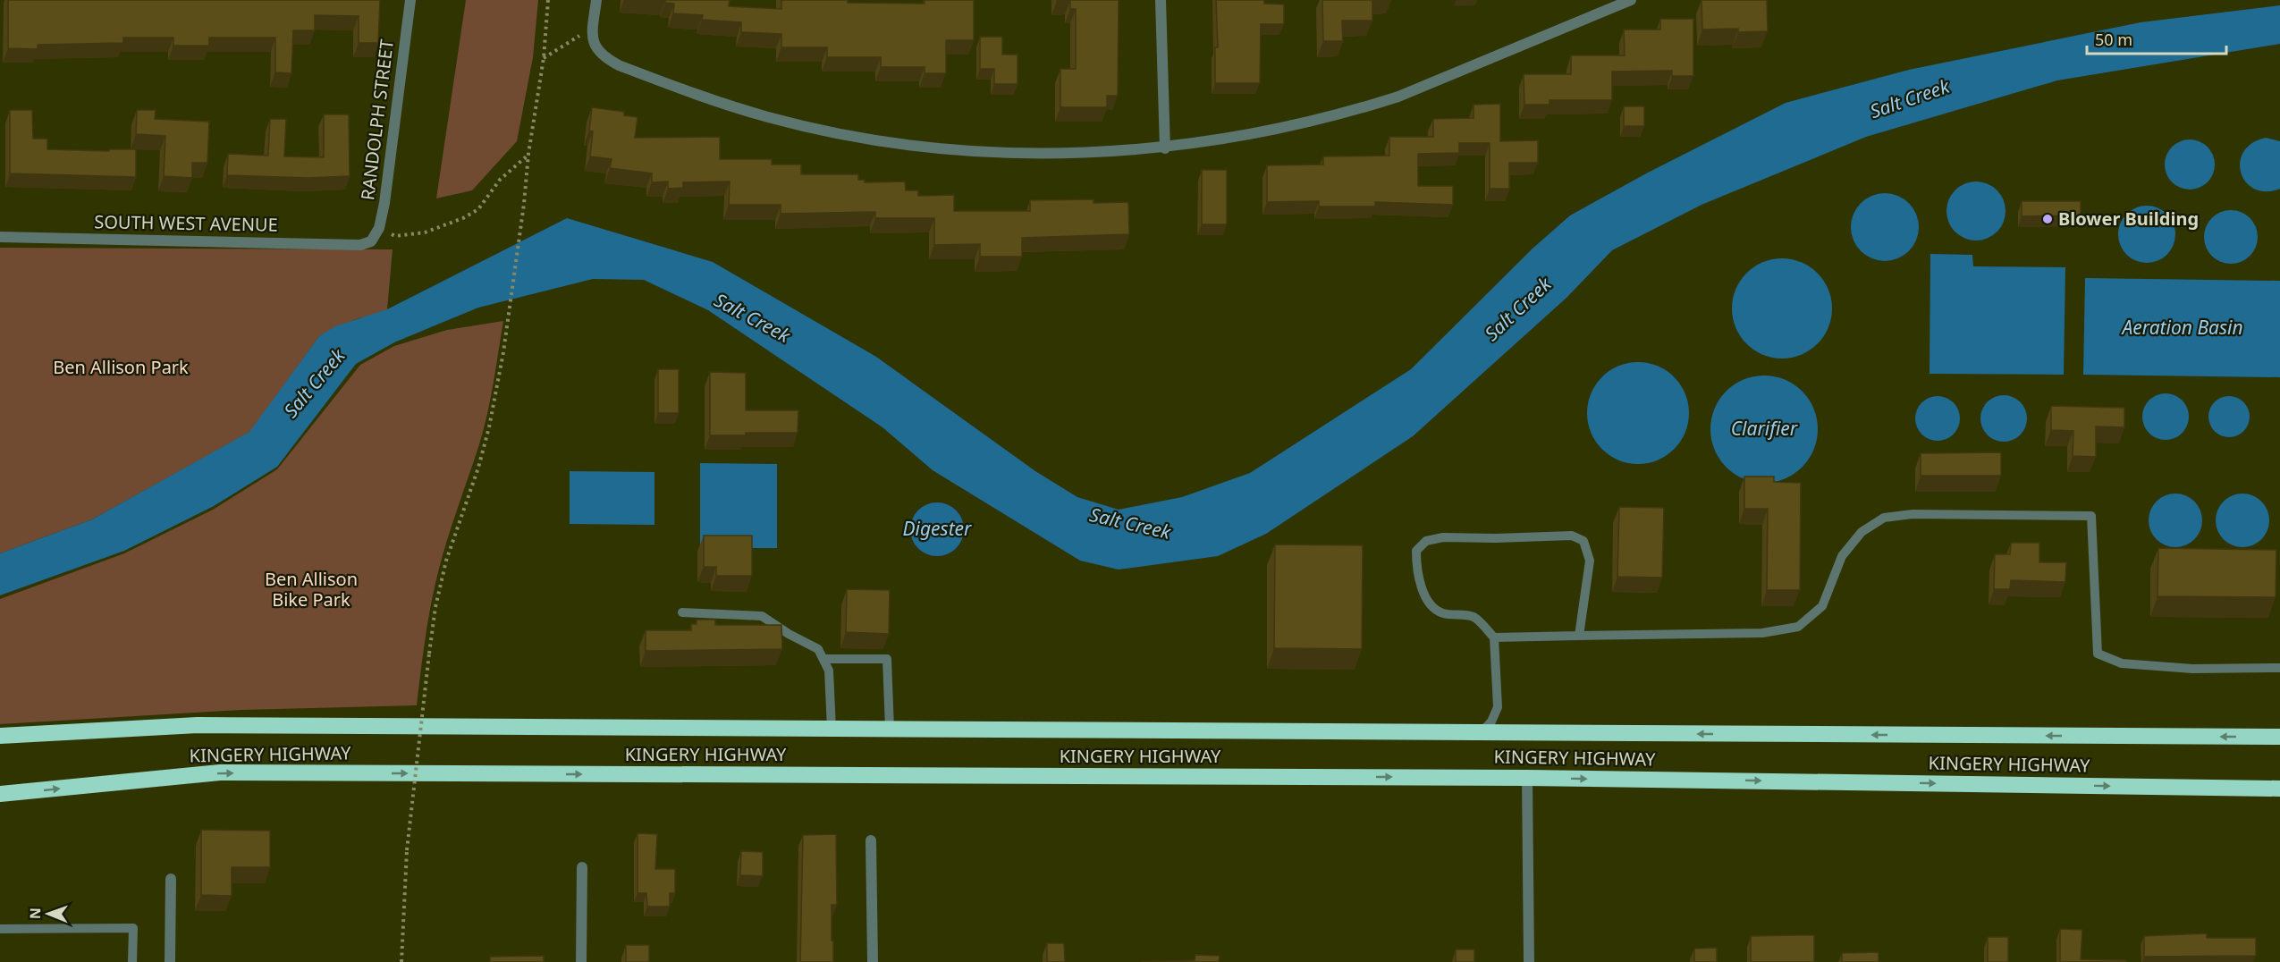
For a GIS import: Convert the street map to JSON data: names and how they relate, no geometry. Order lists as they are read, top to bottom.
{
  "streets": {
    "highway": ["KINGERY HIGHWAY"],
    "street": ["RANDOLPH STREET", "SOUTH WEST AVENUE"]
  },
  "crossings": [
    ["RANDOLPH STREET", "SOUTH WEST AVENUE"]
  ],
  "water": [
    "Salt Creek",
    "Aeration Basin",
    "Clarifier",
    "Digester"
  ],
  "parks": ["Ben Allison Park", "Ben Allison Bike Park"],
  "places": ["Blower Building"],
  "scale_bar": "50 m",
  "north": "left"
}
